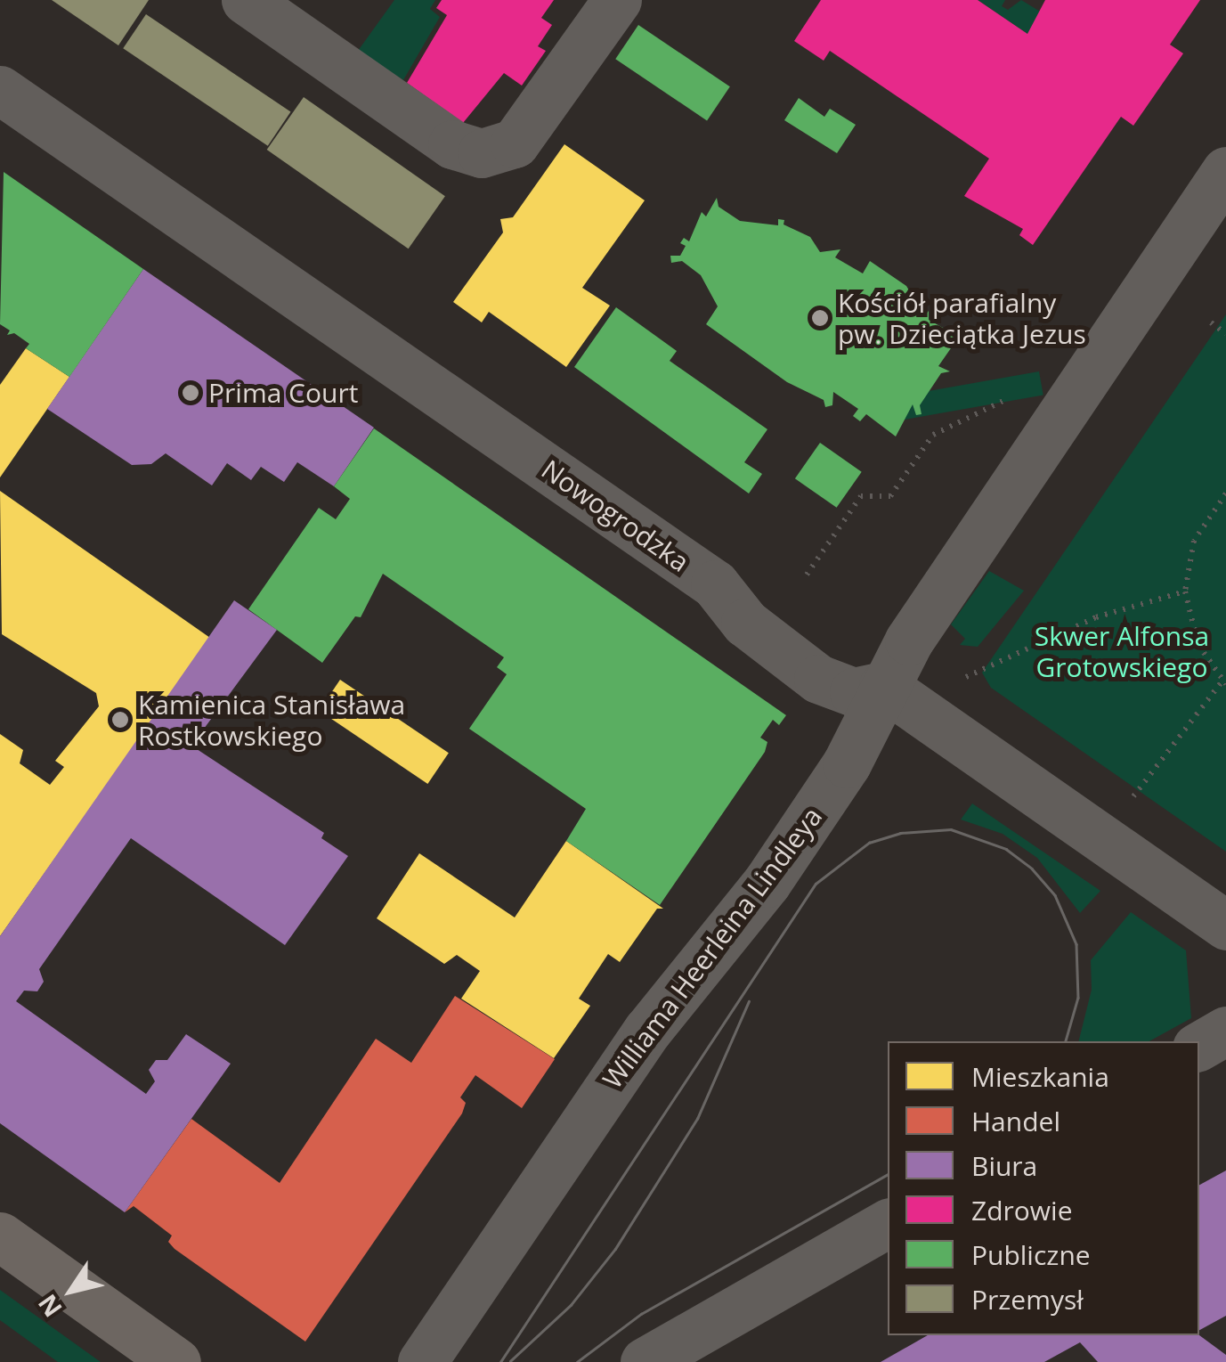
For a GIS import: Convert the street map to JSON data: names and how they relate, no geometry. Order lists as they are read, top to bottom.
{
  "streets": {
    "street": ["Nowogrodzka", "Williama Heerleina Lindleya"]
  },
  "crossings": [
    ["Nowogrodzka", "Williama Heerleina Lindleya"]
  ],
  "parks": ["Skwer Alfonsa Grotowskiego"],
  "places": ["Kościół parafialny pw. Dzieciątka Jezus", "Prima Court", "Kamienica Stanisława Rostkowskiego"],
  "legend": [
    "Mieszkania",
    "Handel",
    "Biura",
    "Zdrowie",
    "Publiczne",
    "Przemysł"
  ],
  "north": "bottom left"
}
